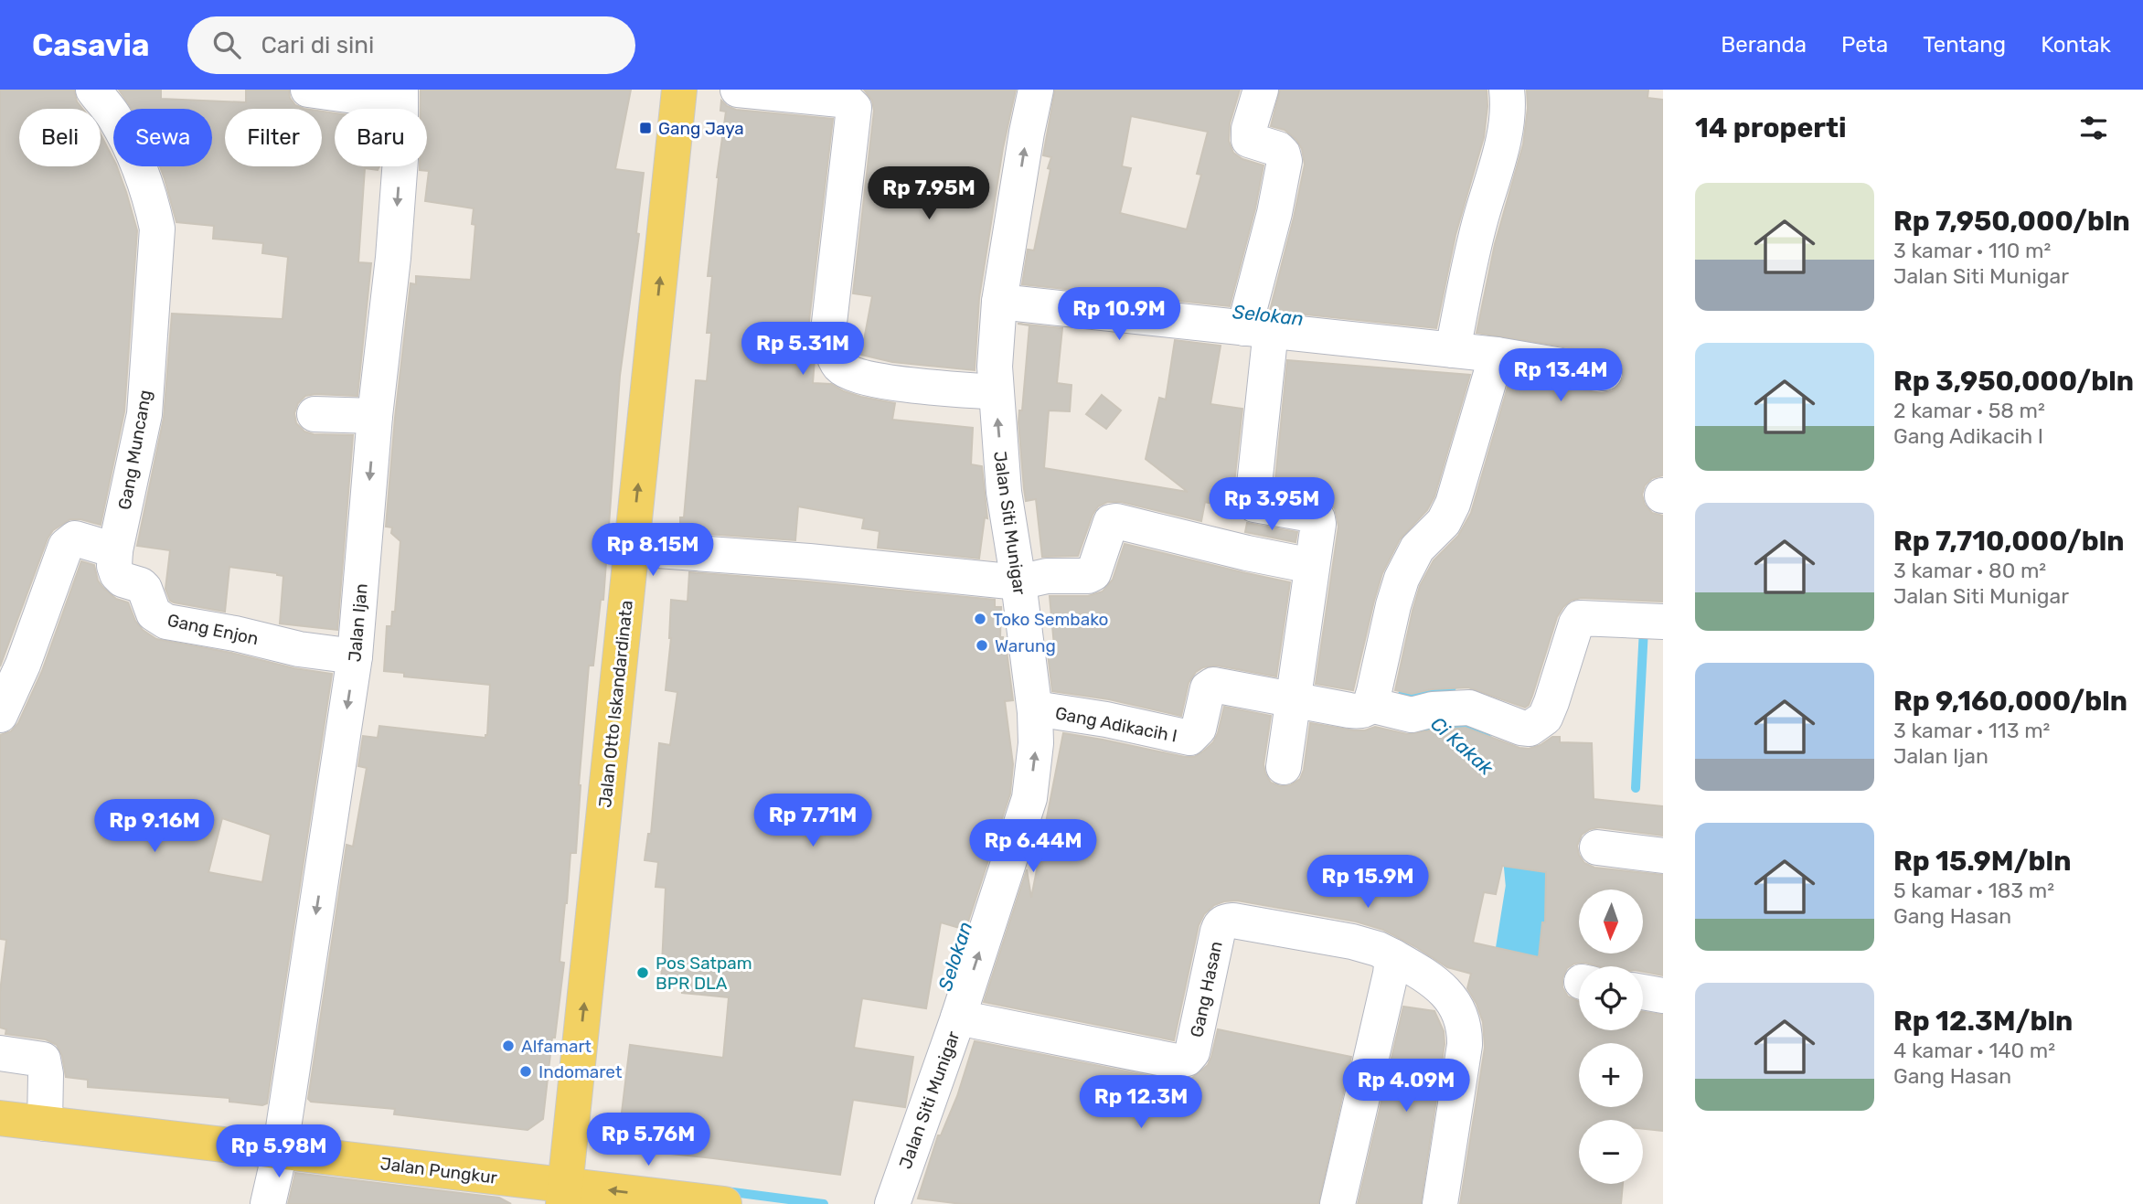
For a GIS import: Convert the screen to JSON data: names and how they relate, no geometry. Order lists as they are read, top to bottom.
{
  "streets": {
    "main road": ["Jalan Otto Iskandardinata", "Jalan Pungkur"],
    "street": [
      "Gang Muncang",
      "Jalan Siti Munigar",
      "Jalan Ijan",
      "Gang Enjon",
      "Gang Adikacih I",
      "Gang Hasan"
    ]
  },
  "crossings": [
    ["Gang Muncang", "Gang Enjon"],
    ["Jalan Siti Munigar", "Gang Adikacih I"],
    ["Jalan Siti Munigar", "Gang Hasan"],
    ["Jalan Ijan", "Gang Enjon"],
    ["Jalan Ijan", "Jalan Pungkur"],
    ["Jalan Otto Iskandardinata", "Jalan Pungkur"]
  ],
  "one_way": ["Jalan Siti Munigar", "Jalan Ijan", "Jalan Otto Iskandardinata"],
  "water": ["Selokan", "Ci Kakak"],
  "places": {
    "transit": ["Gang Jaya"],
    "other": [
      "Toko Sembako",
      "Warung",
      "Pos Satpam BPR DLA",
      "Alfamart",
      "Indomaret"
    ]
  },
  "north": "bottom",
  "page": {
    "header": "Casavia",
    "search": "Cari di sini",
    "nav": [
      "Beranda",
      "Peta",
      "Tentang",
      "Kontak"
    ],
    "heading": "14 properti",
    "chip": [
      "Beli",
      "Sewa",
      "Filter",
      "Baru"
    ],
    "price": [
      "Rp 7.95M",
      "Rp 10.9M",
      "Rp 5.31M",
      "Rp 13.4M",
      "Rp 3.95M",
      "Rp 8.15M",
      "Rp 7.71M",
      "Rp 9.16M",
      "Rp 6.44M",
      "Rp 15.9M",
      "Rp 4.09M",
      "Rp 12.3M",
      "Rp 5.76M",
      "Rp 5.98M"
    ],
    "list": [
      {
        "name": "Rp 7,950,000/bln",
        "note": "3 kamar · 110 m² · Jalan Siti Munigar"
      },
      {
        "name": "Rp 3,950,000/bln",
        "note": "2 kamar · 58 m² · Gang Adikacih I"
      },
      {
        "name": "Rp 7,710,000/bln",
        "note": "3 kamar · 80 m² · Jalan Siti Munigar"
      },
      {
        "name": "Rp 9,160,000/bln",
        "note": "3 kamar · 113 m² · Jalan Ijan"
      },
      {
        "name": "Rp 15.9M/bln",
        "note": "5 kamar · 183 m² · Gang Hasan"
      },
      {
        "name": "Rp 12.3M/bln",
        "note": "4 kamar · 140 m² · Gang Hasan"
      }
    ],
    "map_buttons": ["+", "−"]
  }
}
